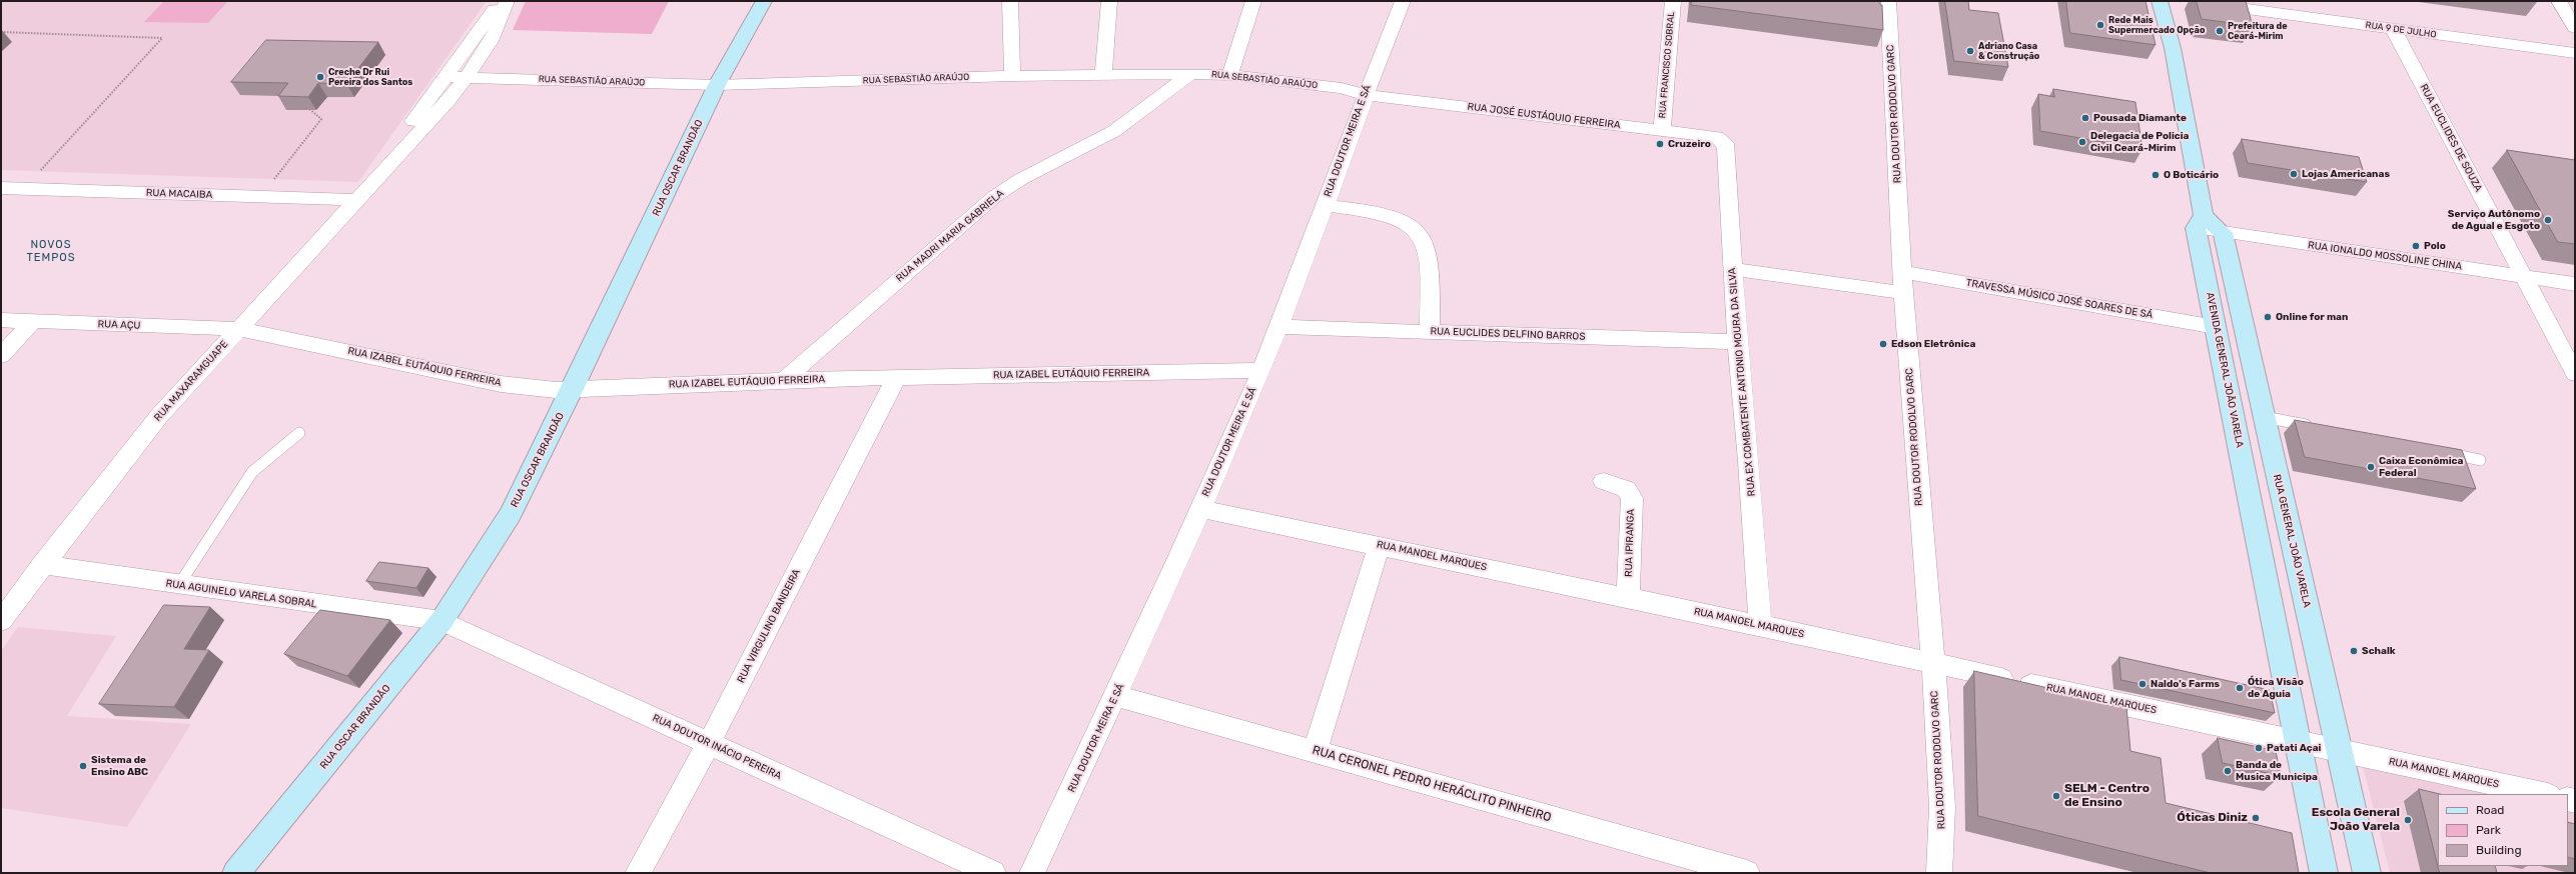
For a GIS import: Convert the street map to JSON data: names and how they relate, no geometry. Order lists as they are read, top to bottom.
{
  "streets": {
    "main road": ["RUA OSCAR BRANDÃO", "AVENIDA GENERAL JOÃO VARELA", "RUA GENERAL JOÃO VARELA"],
    "street": [
      "RUA 9 DE JULHO",
      "RUA FRANCISCO SOBRAL",
      "RUA SEBASTIÃO ARAÚJO",
      "RUA DOUTOR RODOLVO GARC",
      "RUA JOSÉ EUSTÁQUIO FERREIRA",
      "RUA EUCLIDES DE SOUZA",
      "RUA DOUTOR MEIRA E SÁ",
      "RUA MACAIBA",
      "RUA MADRI MARIA GABRIELA",
      "RUA IONALDO MOSSOLINE CHINA",
      "TRAVESSA MÚSICO JOSÉ SOARES DE SÁ",
      "RUA AÇU",
      "RUA EUCLIDES DELFINO BARROS",
      "RUA IZABEL EUTÁQUIO FERREIRA",
      "RUA MAXARAMGUAPE",
      "RUA EX COMBATENTE ANTONIO MOURA DA SILVA",
      "RUA IPIRANGA",
      "RUA MANOEL MARQUES",
      "RUA AGUINELO VARELA SOBRAL",
      "RUA VIRGULINO BANDEIRA",
      "RUA DOUTOR INÁCIO PEREIRA",
      "RUA CERONEL PEDRO HERÁCLITO PINHEIRO"
    ]
  },
  "crossings": [
    ["RUA 9 DE JULHO", "RUA EUCLIDES DE SOUZA"],
    ["RUA FRANCISCO SOBRAL", "RUA JOSÉ EUSTÁQUIO FERREIRA"],
    ["RUA SEBASTIÃO ARAÚJO", "RUA JOSÉ EUSTÁQUIO FERREIRA"],
    ["RUA SEBASTIÃO ARAÚJO", "RUA DOUTOR MEIRA E SÁ"],
    ["RUA SEBASTIÃO ARAÚJO", "RUA OSCAR BRANDÃO"],
    ["RUA SEBASTIÃO ARAÚJO", "RUA MADRI MARIA GABRIELA"],
    ["RUA SEBASTIÃO ARAÚJO", "RUA MAXARAMGUAPE"],
    ["RUA DOUTOR RODOLVO GARC", "TRAVESSA MÚSICO JOSÉ SOARES DE SÁ"],
    ["RUA DOUTOR RODOLVO GARC", "RUA MANOEL MARQUES"],
    ["RUA JOSÉ EUSTÁQUIO FERREIRA", "RUA DOUTOR MEIRA E SÁ"],
    ["RUA JOSÉ EUSTÁQUIO FERREIRA", "RUA EX COMBATENTE ANTONIO MOURA DA SILVA"],
    ["RUA EUCLIDES DE SOUZA", "RUA IONALDO MOSSOLINE CHINA"],
    ["RUA DOUTOR MEIRA E SÁ", "RUA EUCLIDES DELFINO BARROS"],
    ["RUA DOUTOR MEIRA E SÁ", "RUA IZABEL EUTÁQUIO FERREIRA"],
    ["RUA DOUTOR MEIRA E SÁ", "RUA MANOEL MARQUES"],
    ["RUA DOUTOR MEIRA E SÁ", "RUA CERONEL PEDRO HERÁCLITO PINHEIRO"],
    ["RUA OSCAR BRANDÃO", "RUA IZABEL EUTÁQUIO FERREIRA"],
    ["RUA OSCAR BRANDÃO", "RUA AGUINELO VARELA SOBRAL"],
    ["RUA OSCAR BRANDÃO", "RUA DOUTOR INÁCIO PEREIRA"],
    ["RUA MACAIBA", "RUA MAXARAMGUAPE"],
    ["RUA MADRI MARIA GABRIELA", "RUA IZABEL EUTÁQUIO FERREIRA"],
    ["RUA IONALDO MOSSOLINE CHINA", "RUA GENERAL JOÃO VARELA"],
    ["TRAVESSA MÚSICO JOSÉ SOARES DE SÁ", "AVENIDA GENERAL JOÃO VARELA"],
    ["RUA AÇU", "RUA IZABEL EUTÁQUIO FERREIRA"],
    ["RUA AÇU", "RUA MAXARAMGUAPE"],
    ["RUA EUCLIDES DELFINO BARROS", "RUA EX COMBATENTE ANTONIO MOURA DA SILVA"],
    ["RUA IZABEL EUTÁQUIO FERREIRA", "RUA MAXARAMGUAPE"],
    ["RUA IZABEL EUTÁQUIO FERREIRA", "RUA VIRGULINO BANDEIRA"],
    ["AVENIDA GENERAL JOÃO VARELA", "RUA MANOEL MARQUES"],
    ["RUA MAXARAMGUAPE", "RUA AGUINELO VARELA SOBRAL"],
    ["RUA EX COMBATENTE ANTONIO MOURA DA SILVA", "RUA MANOEL MARQUES"],
    ["RUA GENERAL JOÃO VARELA", "RUA MANOEL MARQUES"],
    ["RUA IPIRANGA", "RUA MANOEL MARQUES"],
    ["RUA AGUINELO VARELA SOBRAL", "RUA DOUTOR INÁCIO PEREIRA"],
    ["RUA VIRGULINO BANDEIRA", "RUA DOUTOR INÁCIO PEREIRA"]
  ],
  "districts": ["NOVOS TEMPOS"],
  "places": [
    "Rede Mais Supermercado Opção",
    "Prefeitura de Ceará-Mirim",
    "Adriano Casa & Construção",
    "Creche Dr Rui Pereira dos Santos",
    "Pousada Diamante",
    "Delegacia de Policia Civil Ceará-Mirim",
    "Cruzeiro",
    "Lojas Americanas",
    "O Boticário",
    "Serviço Autônomo de Agual e Esgoto",
    "Polo",
    "Online for man",
    "Edson Eletrônica",
    "Caixa Econômica Federal",
    "Schalk",
    "Naldo's Farms",
    "Ótica Visão de Aguia",
    "Patati Açai",
    "Sistema de Ensino ABC",
    "Banda de Musica Municipa",
    "SELM - Centro de Ensino",
    "Óticas Diniz",
    "Escola General João Varela"
  ],
  "legend": ["Road", "Park", "Building"]
}
